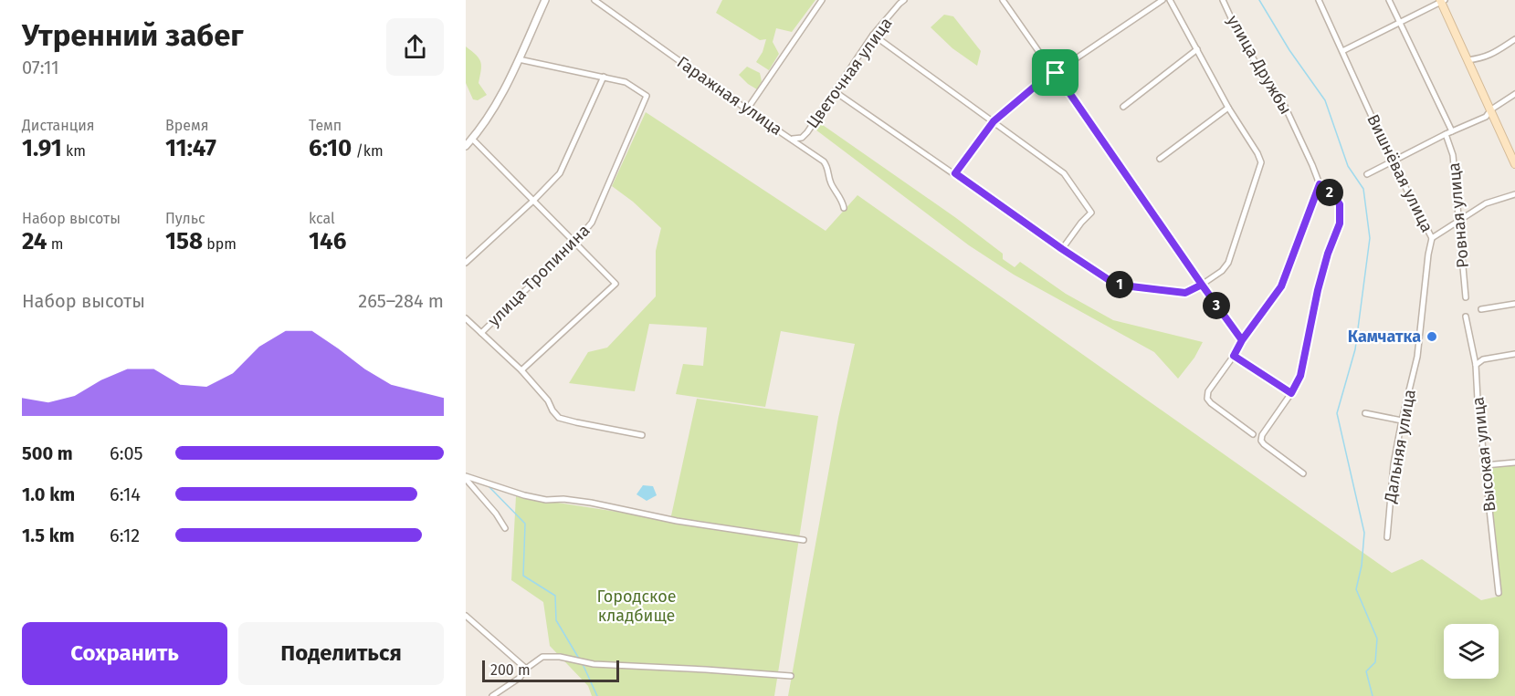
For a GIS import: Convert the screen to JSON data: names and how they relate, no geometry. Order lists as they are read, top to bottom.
{
  "streets": {
    "street": [
      "улица Дружбы",
      "Цветочная улица",
      "Гаражная улица",
      "Вишнёвая улица",
      "Ровная улица",
      "улица Тропинина",
      "Дальняя улица",
      "Высокая улица"
    ]
  },
  "crossings": [
    ["Цветочная улица", "Гаражная улица"],
    ["Вишнёвая улица", "Дальняя улица"]
  ],
  "parks": ["Городское кладбище"],
  "places": ["Камчатка"],
  "scale_bar": "200 m",
  "page": {
    "heading": ["Утренний забег", "07:11"],
    "stats": [
      ["Дистанция", "1.91 km"],
      ["Время", "11:47"],
      ["Темп", "6:10 /km"],
      ["Набор высоты", "24 m"],
      ["Пульс", "158 bpm"],
      ["kcal", "146"]
    ],
    "pins": ["2", "1", "3"],
    "chart": ["Набор высоты", "265–284 m"],
    "list": [
      {
        "name": "500 m",
        "note": "6:05"
      },
      {
        "name": "1.0 km",
        "note": "6:14"
      },
      {
        "name": "1.5 km",
        "note": "6:12"
      }
    ],
    "buttons": ["Сохранить", "Поделиться"],
    "scale": "200 m"
  }
}
